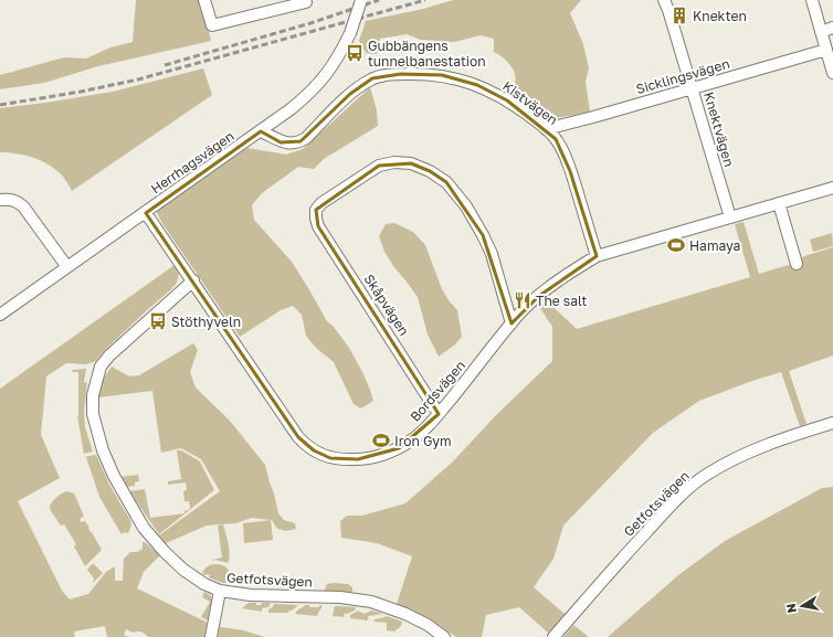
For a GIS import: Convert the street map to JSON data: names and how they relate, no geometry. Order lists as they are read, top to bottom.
{
  "streets": {
    "street": [
      "Sicklingsvägen",
      "Kistvägen",
      "Knektvägen",
      "Herrhagsvägen",
      "Skåpvägen",
      "Bordsvägen",
      "Getfotsvägen"
    ]
  },
  "crossings": [
    ["Sicklingsvägen", "Kistvägen"],
    ["Sicklingsvägen", "Knektvägen"],
    ["Kistvägen", "Herrhagsvägen"],
    ["Kistvägen", "Bordsvägen"],
    ["Knektvägen", "Bordsvägen"],
    ["Herrhagsvägen", "Bordsvägen"],
    ["Skåpvägen", "Bordsvägen"],
    ["Bordsvägen", "Getfotsvägen"]
  ],
  "places": {
    "building": ["Knekten"],
    "bus stop": ["Gubbängens tunnelbanestation", "Stöthyveln"],
    "sports": ["Hamaya", "Iron Gym"],
    "restaurant": ["The salt"]
  },
  "north": "left"
}
